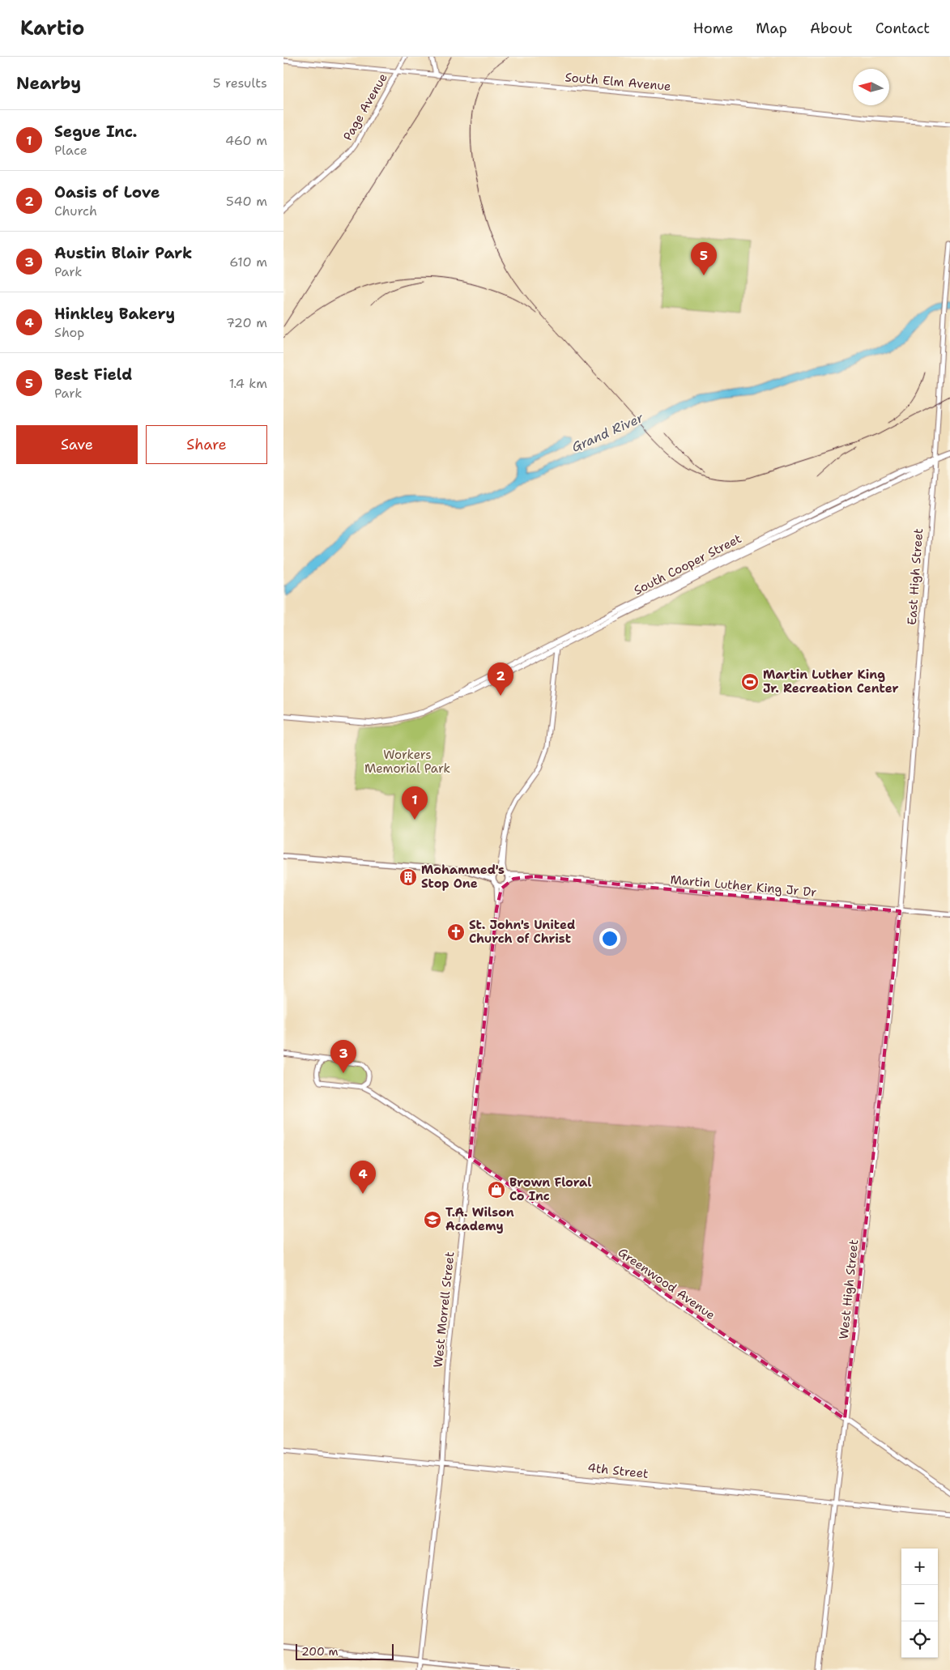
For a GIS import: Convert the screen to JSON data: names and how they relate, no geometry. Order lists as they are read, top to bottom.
{
  "streets": {
    "main road": ["South Cooper Street", "Martin Luther King Jr Dr"],
    "street": [
      "South Elm Avenue",
      "Page Avenue",
      "East High Street",
      "Greenwood Avenue",
      "West High Street",
      "West Morrell Street",
      "4th Street"
    ]
  },
  "crossings": [
    ["South Elm Avenue", "Page Avenue"],
    ["South Cooper Street", "East High Street"],
    ["East High Street", "Martin Luther King Jr Dr"],
    ["East High Street", "West High Street"],
    ["Martin Luther King Jr Dr", "West High Street"],
    ["Greenwood Avenue", "West High Street"],
    ["Greenwood Avenue", "West Morrell Street"],
    ["West High Street", "4th Street"],
    ["West Morrell Street", "4th Street"]
  ],
  "water": ["Grand River"],
  "parks": ["Workers Memorial Park"],
  "places": {
    "sports": ["Martin Luther King Jr. Recreation Center"],
    "building": ["Mohammed's Stop One"],
    "church": ["St. John's United Church of Christ"],
    "shop": ["Brown Floral Co Inc"],
    "school or university": ["T.A. Wilson Academy"]
  },
  "scale_bar": "200 m",
  "north": "left",
  "page": {
    "header": "Kartio",
    "nav": [
      "Home",
      "Map",
      "About",
      "Contact"
    ],
    "heading": ["Nearby", "5 results"],
    "list": [
      {
        "mark": "1",
        "name": "Segue Inc.",
        "note": "Place",
        "value": "460 m"
      },
      {
        "mark": "2",
        "name": "Oasis of Love",
        "note": "Church",
        "value": "540 m"
      },
      {
        "mark": "3",
        "name": "Austin Blair Park",
        "note": "Park",
        "value": "610 m"
      },
      {
        "mark": "4",
        "name": "Hinkley Bakery",
        "note": "Shop",
        "value": "720 m"
      },
      {
        "mark": "5",
        "name": "Best Field",
        "note": "Park",
        "value": "1.4 km"
      }
    ],
    "pins": [
      "5",
      "2",
      "1",
      "3",
      "4"
    ],
    "buttons": ["Save", "Share"],
    "map_buttons": ["+", "−"],
    "scale": "200 m"
  }
}
